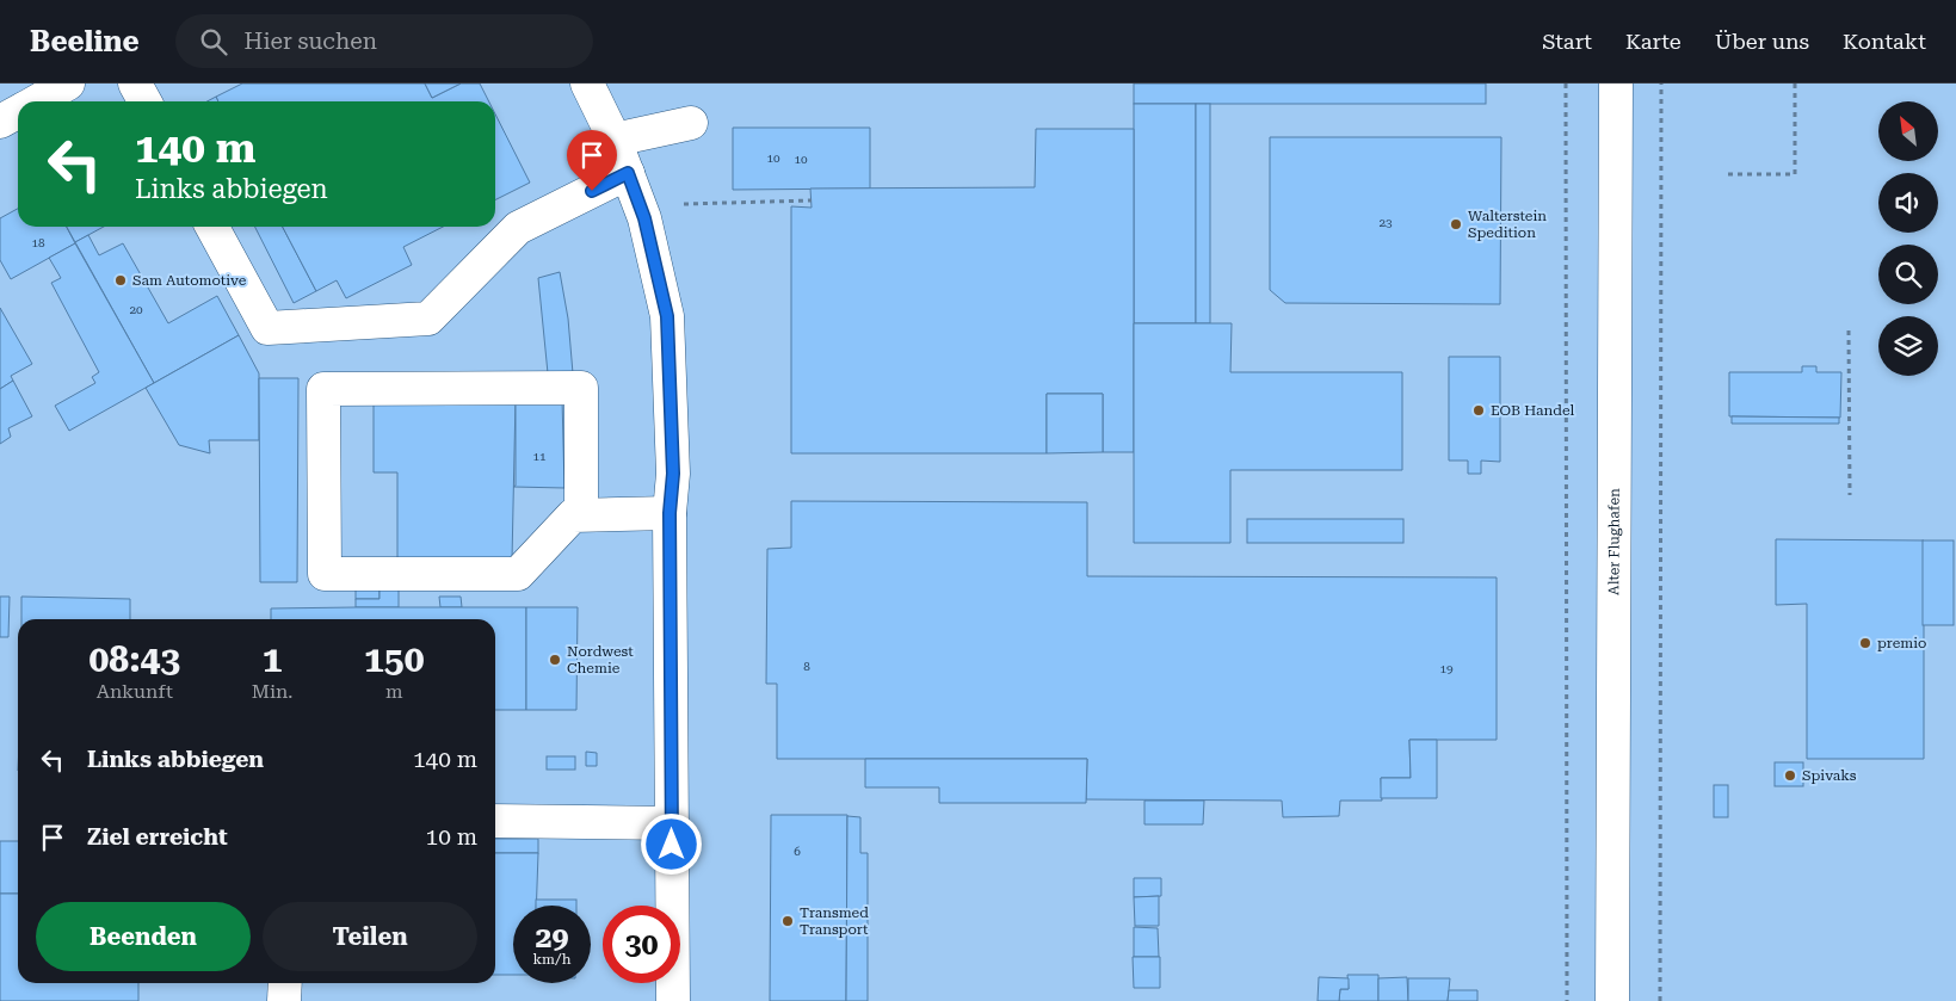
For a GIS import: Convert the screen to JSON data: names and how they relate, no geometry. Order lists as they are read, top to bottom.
{
  "streets": {
    "street": ["Alter Flughafen"]
  },
  "places": [
    "Walterstein Spedition",
    "Sam Automotive",
    "EOB Handel",
    "premio",
    "Nordwest Chemie",
    "Spivaks",
    "Transmed Transport"
  ],
  "house_numbers": [
    "10",
    "10",
    "23",
    "18",
    "20",
    "11",
    "8",
    "19",
    "6"
  ],
  "north": "top left",
  "page": {
    "header": "Beeline",
    "search": "Hier suchen",
    "nav": [
      "Start",
      "Karte",
      "Über uns",
      "Kontakt"
    ],
    "turn": ["140 m", "Links abbiegen"],
    "eta": [
      "08:43",
      "Ankunft",
      "1",
      "Min.",
      "150",
      "m"
    ],
    "list": [
      {
        "name": "Links abbiegen",
        "value": "140 m"
      },
      {
        "name": "Ziel erreicht",
        "value": "10 m"
      }
    ],
    "buttons": ["Beenden", "Teilen"],
    "speed": "29 km/h",
    "limit": "30"
  }
}
